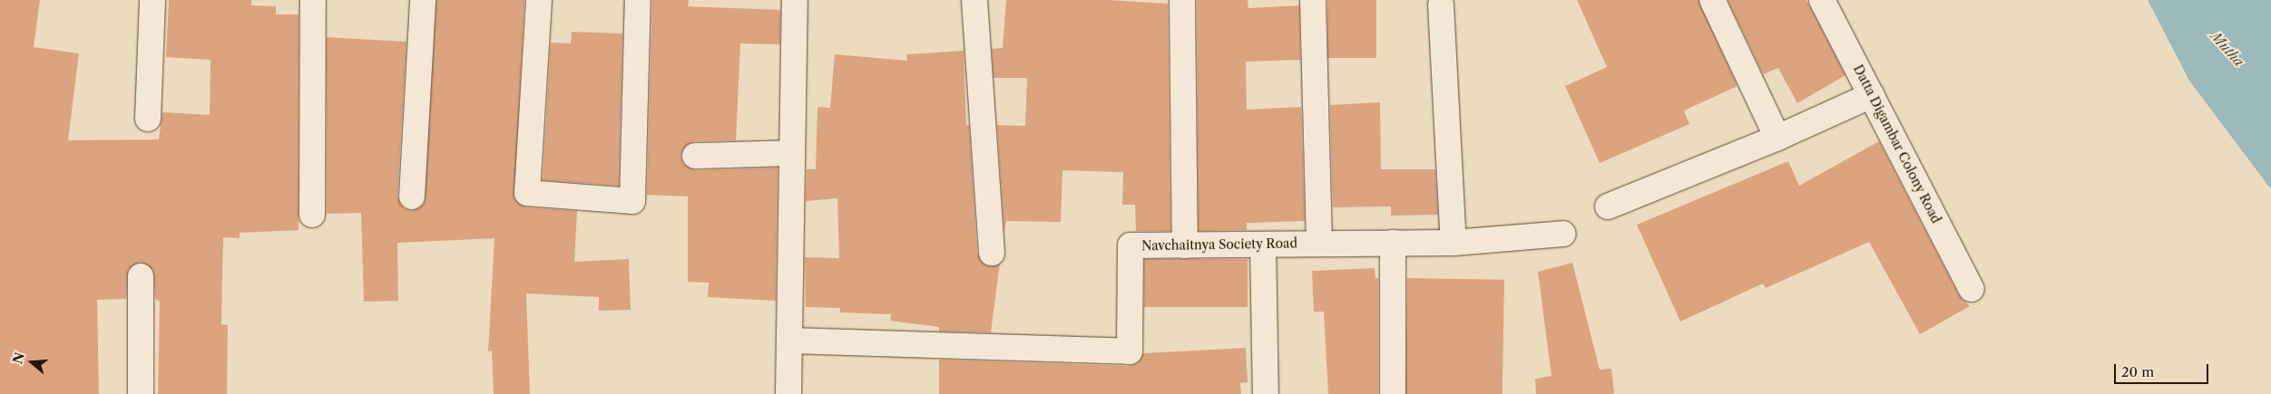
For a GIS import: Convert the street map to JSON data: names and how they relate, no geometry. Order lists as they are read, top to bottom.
{
  "streets": {
    "street": ["Datta Digambar Colony Road", "Navchaitnya Society Road"]
  },
  "water": ["Mutha"],
  "scale_bar": "20 m",
  "north": "left"
}
